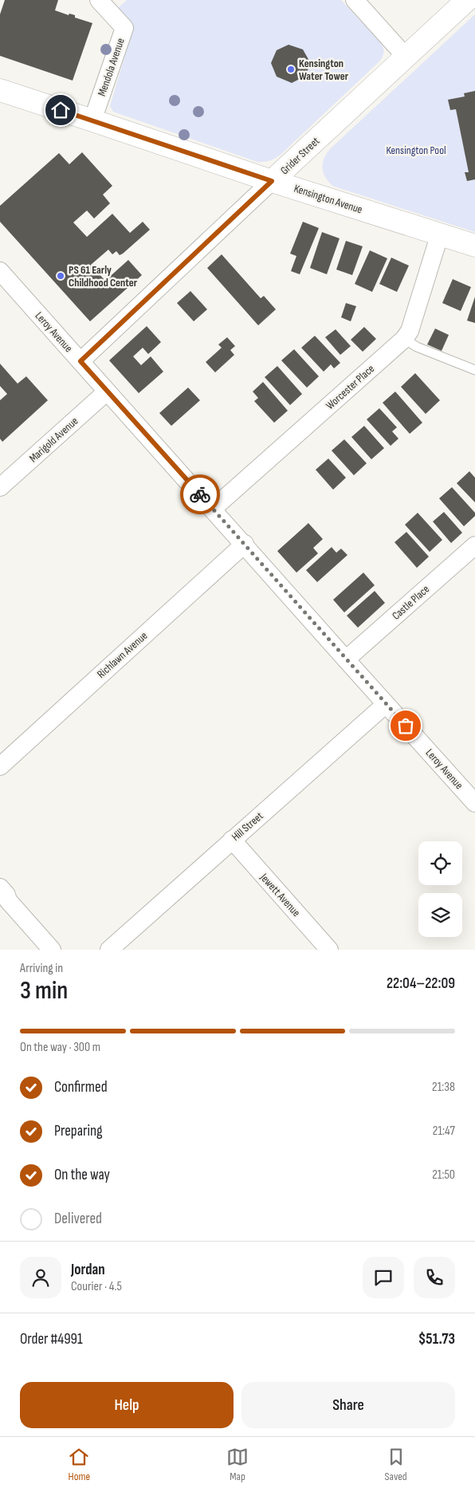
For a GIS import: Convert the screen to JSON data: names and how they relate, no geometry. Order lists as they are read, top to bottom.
{
  "streets": {
    "street": [
      "Mendola Avenue",
      "Grider Street",
      "Kensington Avenue",
      "Leroy Avenue",
      "Worcester Place",
      "Marigold Avenue",
      "Castle Place",
      "Richlawn Avenue",
      "Hill Street",
      "Jewett Avenue"
    ]
  },
  "crossings": [
    ["Mendola Avenue", "Kensington Avenue"],
    ["Grider Street", "Kensington Avenue"],
    ["Grider Street", "Leroy Avenue"],
    ["Kensington Avenue", "Worcester Place"],
    ["Leroy Avenue", "Worcester Place"],
    ["Leroy Avenue", "Marigold Avenue"],
    ["Leroy Avenue", "Castle Place"],
    ["Leroy Avenue", "Richlawn Avenue"],
    ["Leroy Avenue", "Hill Street"],
    ["Hill Street", "Jewett Avenue"]
  ],
  "parks": ["Kensington Pool"],
  "places": ["Kensington Water Tower", "PS 61 Early Childhood Center"],
  "page": {
    "heading": ["3 min", "Arriving in", "22:04–22:09"],
    "panel": [
      "Jordan",
      "Courier · 4.5",
      "Order #4991",
      "$51.73"
    ],
    "bar": "On the way · 300 m",
    "list": [
      ["Confirmed", "21:38"],
      ["Preparing", "21:47"],
      ["On the way", "21:50"],
      "Delivered"
    ],
    "buttons": ["Help", "Share"],
    "tabs": ["Home", "Map", "Saved"]
  }
}
